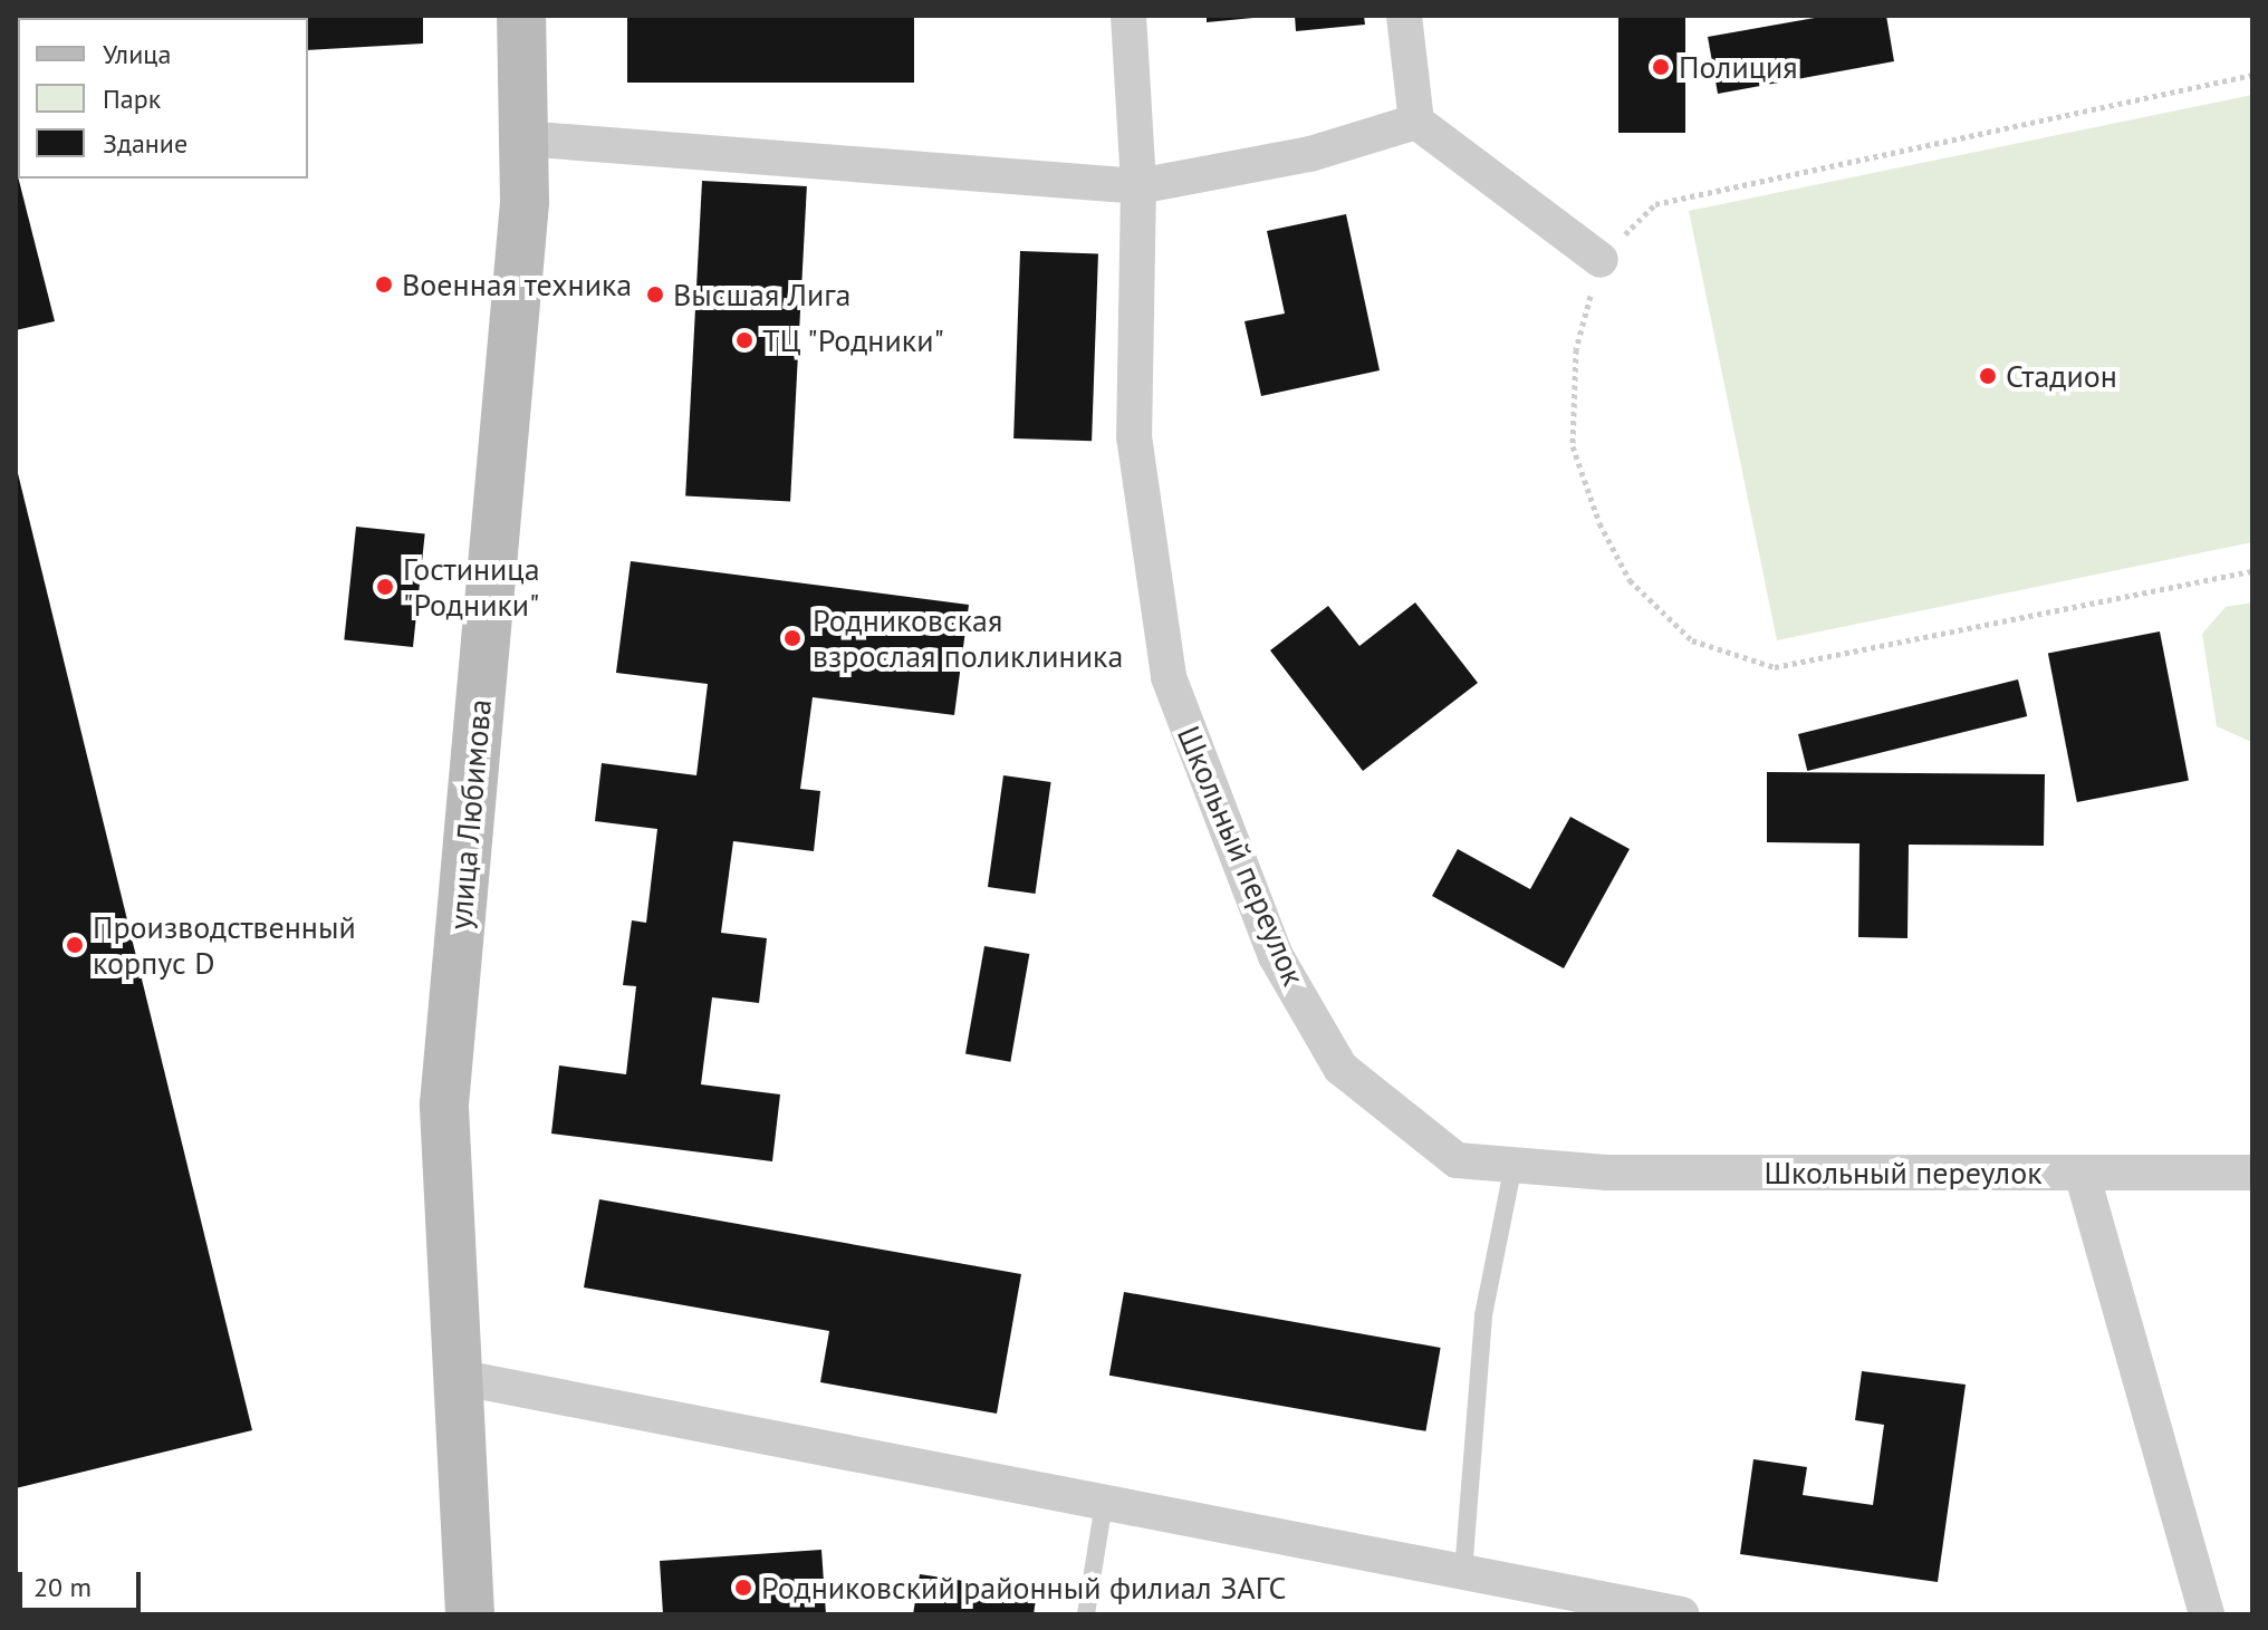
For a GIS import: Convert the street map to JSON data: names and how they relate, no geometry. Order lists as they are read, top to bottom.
{
  "streets": {
    "main road": ["улица Любимова"],
    "street": ["Школьный переулок"]
  },
  "places": [
    "Полиция",
    "Военная техника",
    "Высшая Лига",
    "ТЦ \"Родники\"",
    "Стадион",
    "Гостиница \"Родники\"",
    "Родниковская взрослая поликлиника",
    "Производственный корпус D",
    "Родниковский районный филиал ЗАГС"
  ],
  "legend": ["Улица", "Парк", "Здание"],
  "scale_bar": "20 m"
}
